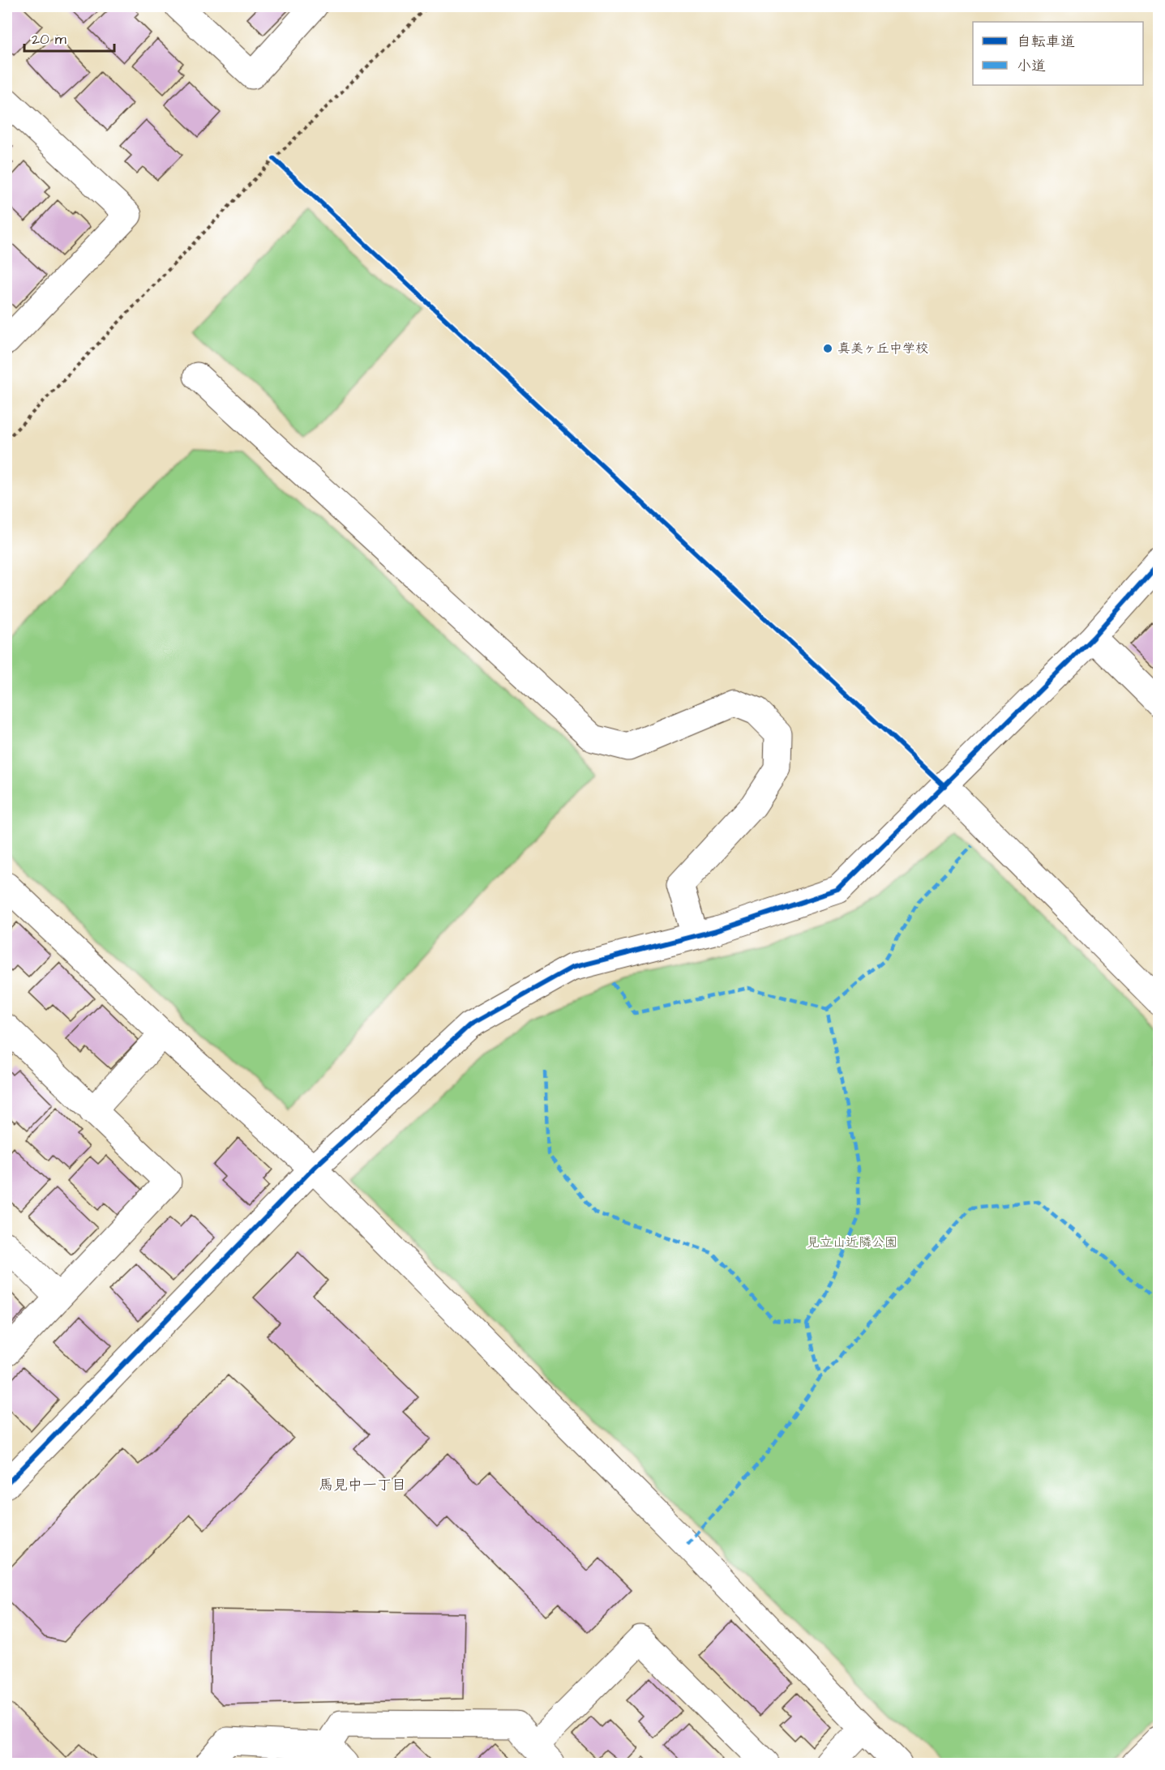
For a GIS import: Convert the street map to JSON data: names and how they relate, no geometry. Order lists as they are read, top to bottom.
{
  "districts": ["馬見中一丁目"],
  "parks": ["見立山近隣公園"],
  "places": ["真美ヶ丘中学校"],
  "legend": ["自転車道", "小道"],
  "scale_bar": "20 m"
}
